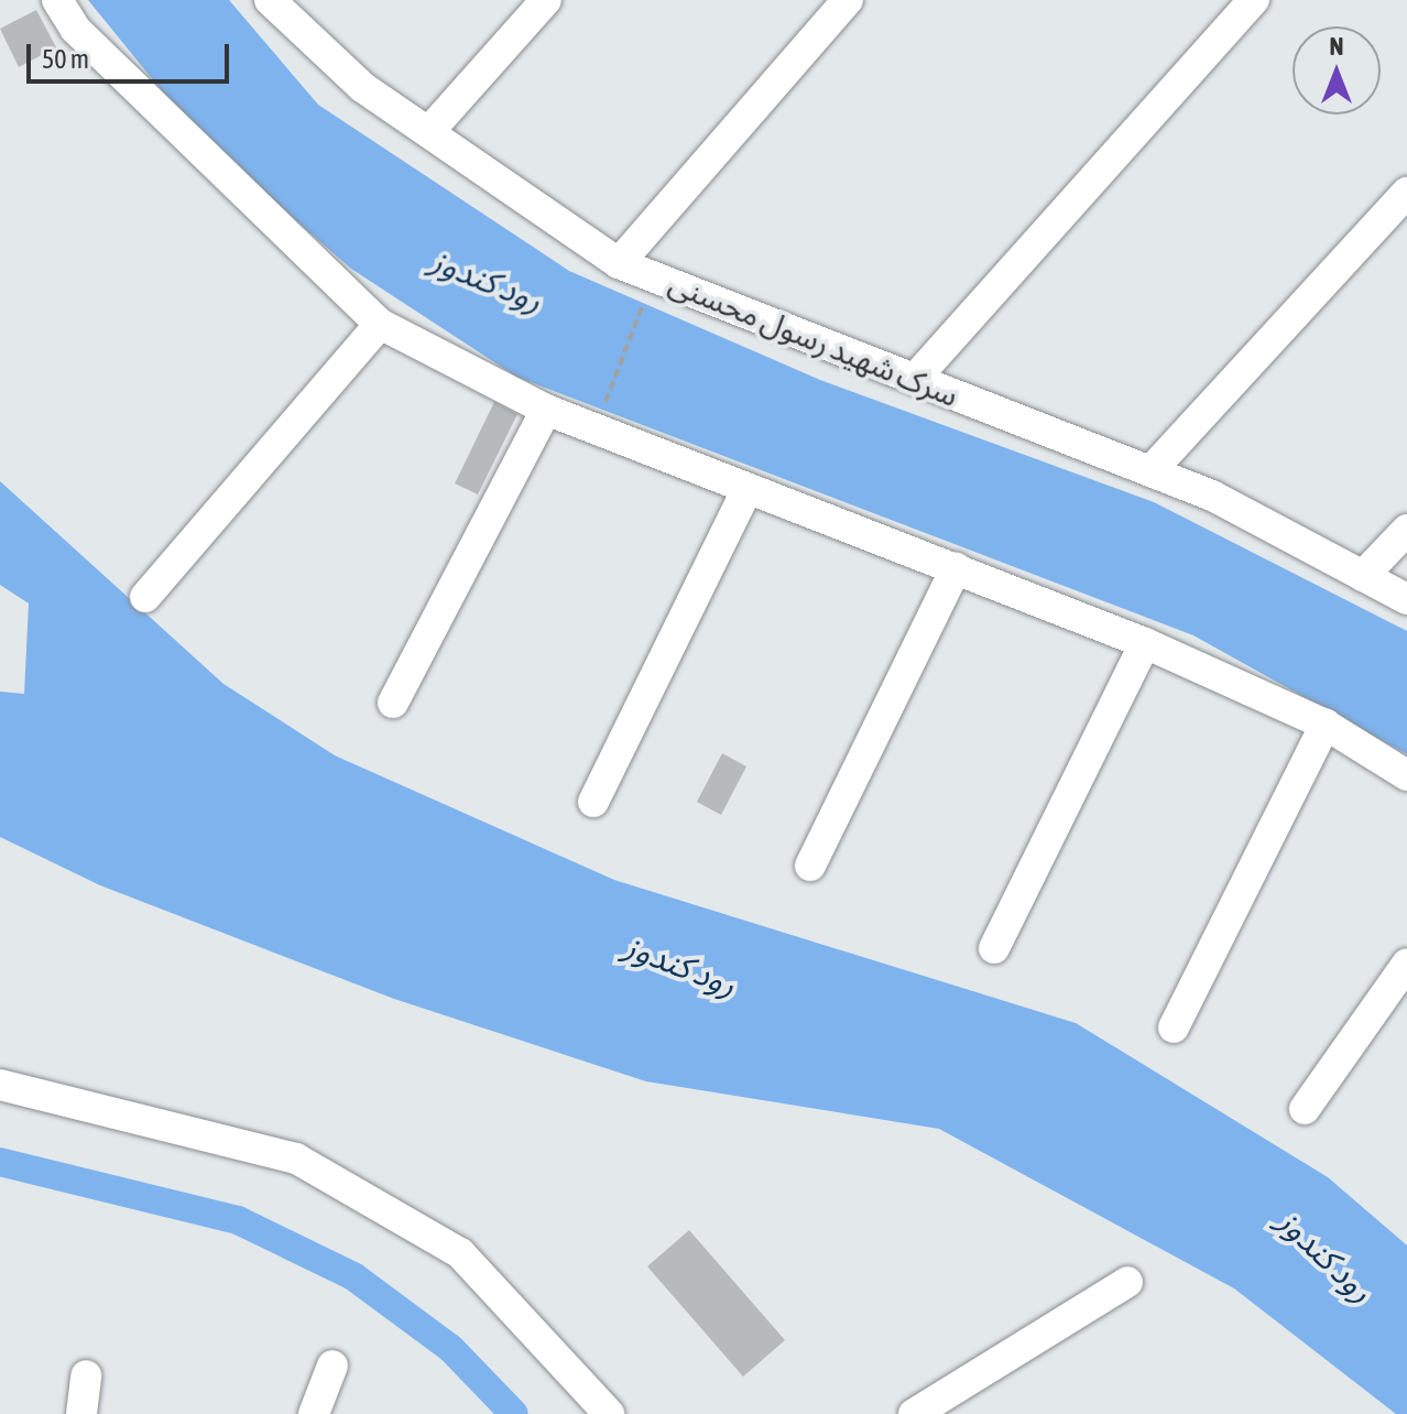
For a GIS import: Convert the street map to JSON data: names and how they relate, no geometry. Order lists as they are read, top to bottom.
{
  "streets": {
    "street": ["سرک شهید رسول محسنی"]
  },
  "water": ["رود کندوز"],
  "scale_bar": "50 m",
  "north": "top"
}
